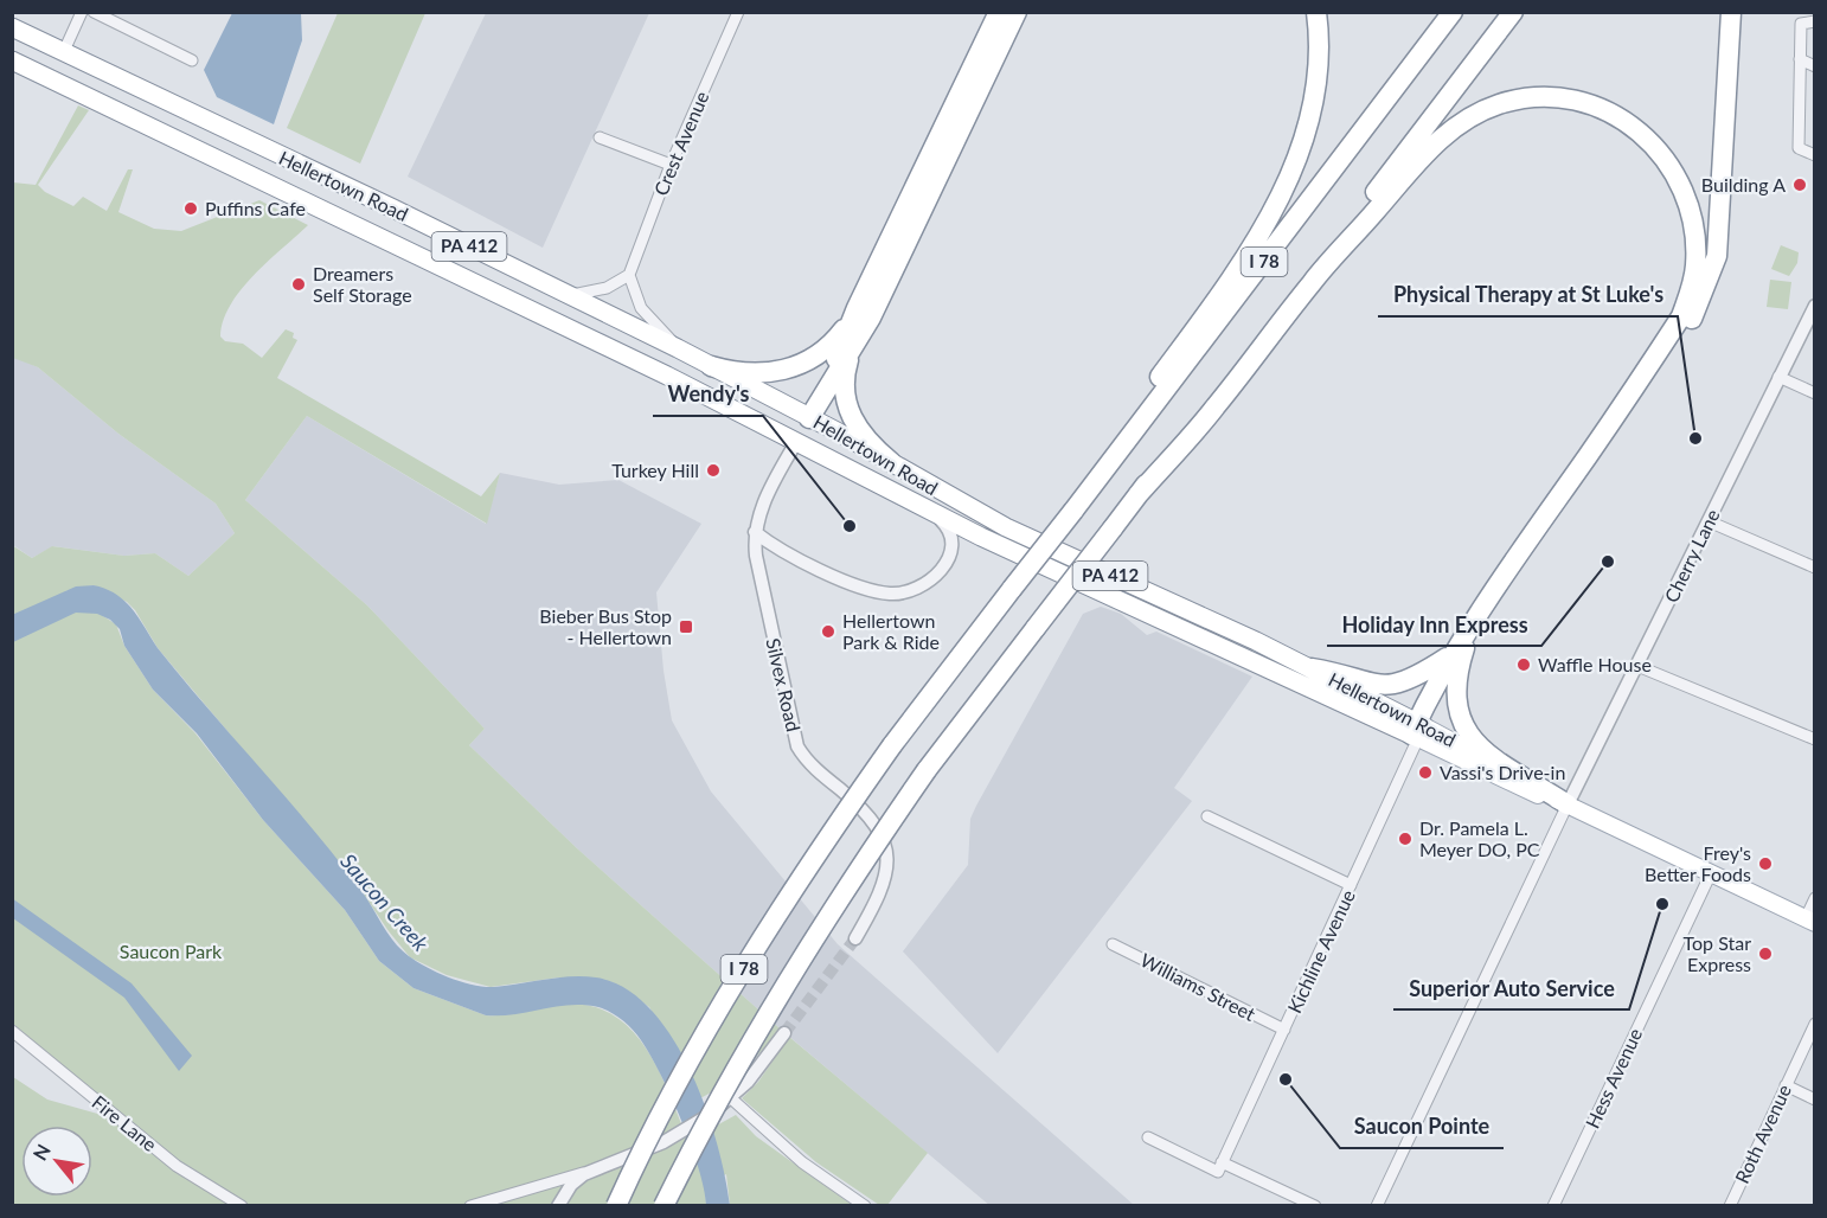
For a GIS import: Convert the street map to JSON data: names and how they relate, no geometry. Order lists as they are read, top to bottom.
{
  "streets": {
    "highway": ["Hellertown Road", "PA 412", "I 78"],
    "street": [
      "Crest Avenue",
      "Cherry Lane",
      "Silvex Road",
      "Kichline Avenue",
      "Williams Street",
      "Hess Avenue",
      "Fire Lane",
      "Roth Avenue"
    ]
  },
  "crossings": [
    ["Hellertown Road", "PA 412"],
    ["Hellertown Road", "Cherry Lane"],
    ["Hellertown Road", "Silvex Road"],
    ["Hellertown Road", "Kichline Avenue"],
    ["PA 412", "Cherry Lane"],
    ["PA 412", "Hess Avenue"],
    ["Kichline Avenue", "Williams Street"]
  ],
  "water": ["Saucon Creek"],
  "parks": ["Saucon Park"],
  "places": {
    "other": [
      "Building A",
      "Puffins Cafe",
      "Dreamers Self Storage",
      "Physical Therapy at St Luke's",
      "Turkey Hill",
      "Wendy's",
      "Holiday Inn Express",
      "Hellertown Park & Ride",
      "Waffle House",
      "Vassi's Drive-in",
      "Dr. Pamela L. Meyer DO, PC",
      "Frey's Better Foods",
      "Superior Auto Service",
      "Top Star Express",
      "Saucon Pointe"
    ],
    "transit": ["Bieber Bus Stop - Hellertown"]
  },
  "north": "top left"
}
